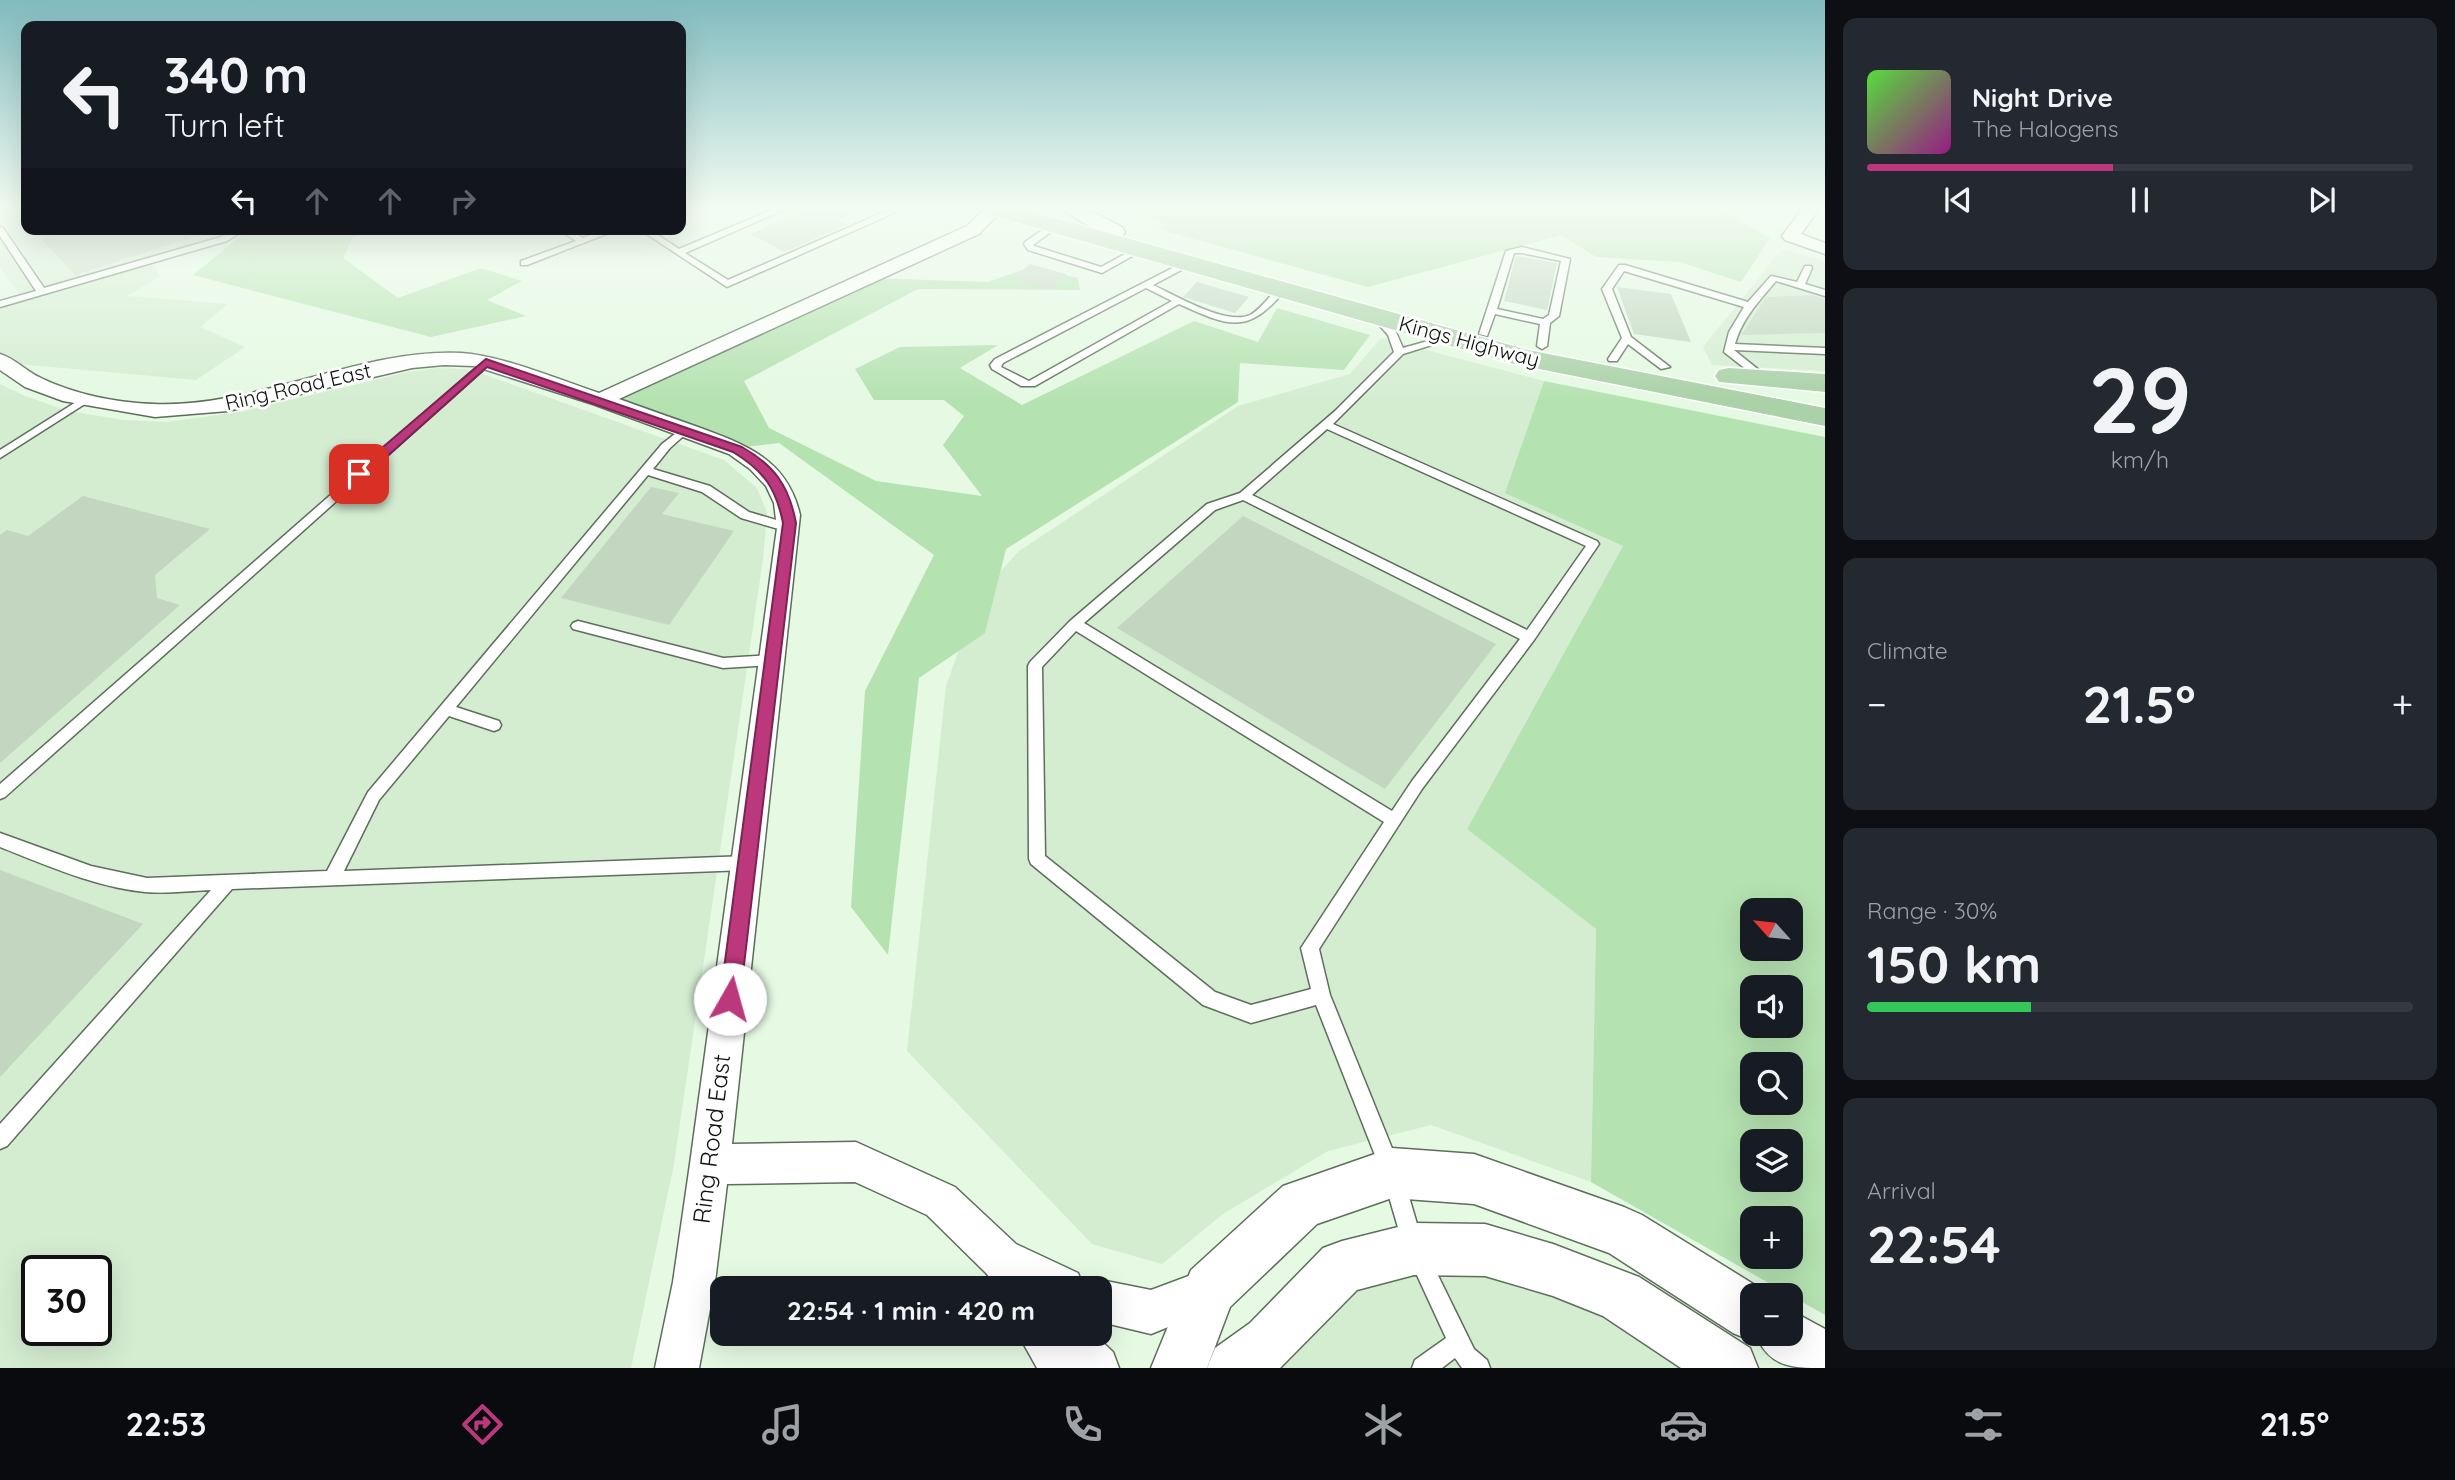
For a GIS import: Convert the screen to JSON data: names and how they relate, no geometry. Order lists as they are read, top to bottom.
{
  "streets": {
    "main road": ["Kings Highway"],
    "street": ["Ring Road East"]
  },
  "north": "top left",
  "page": {
    "turn": ["340 m", "Turn left"],
    "song": ["Night Drive", "The Halogens"],
    "tile": [
      ["29", "km/h"],
      "Climate",
      ["Range · 30%", "150 km"],
      ["Arrival", "22:54"]
    ],
    "heat": ["−", "21.5°", "+"],
    "map_buttons": ["+", "−"],
    "limit": "30",
    "trip": "22:54 · 1 min · 420 m",
    "tabs": ["22:53", "21.5°"]
  }
}
